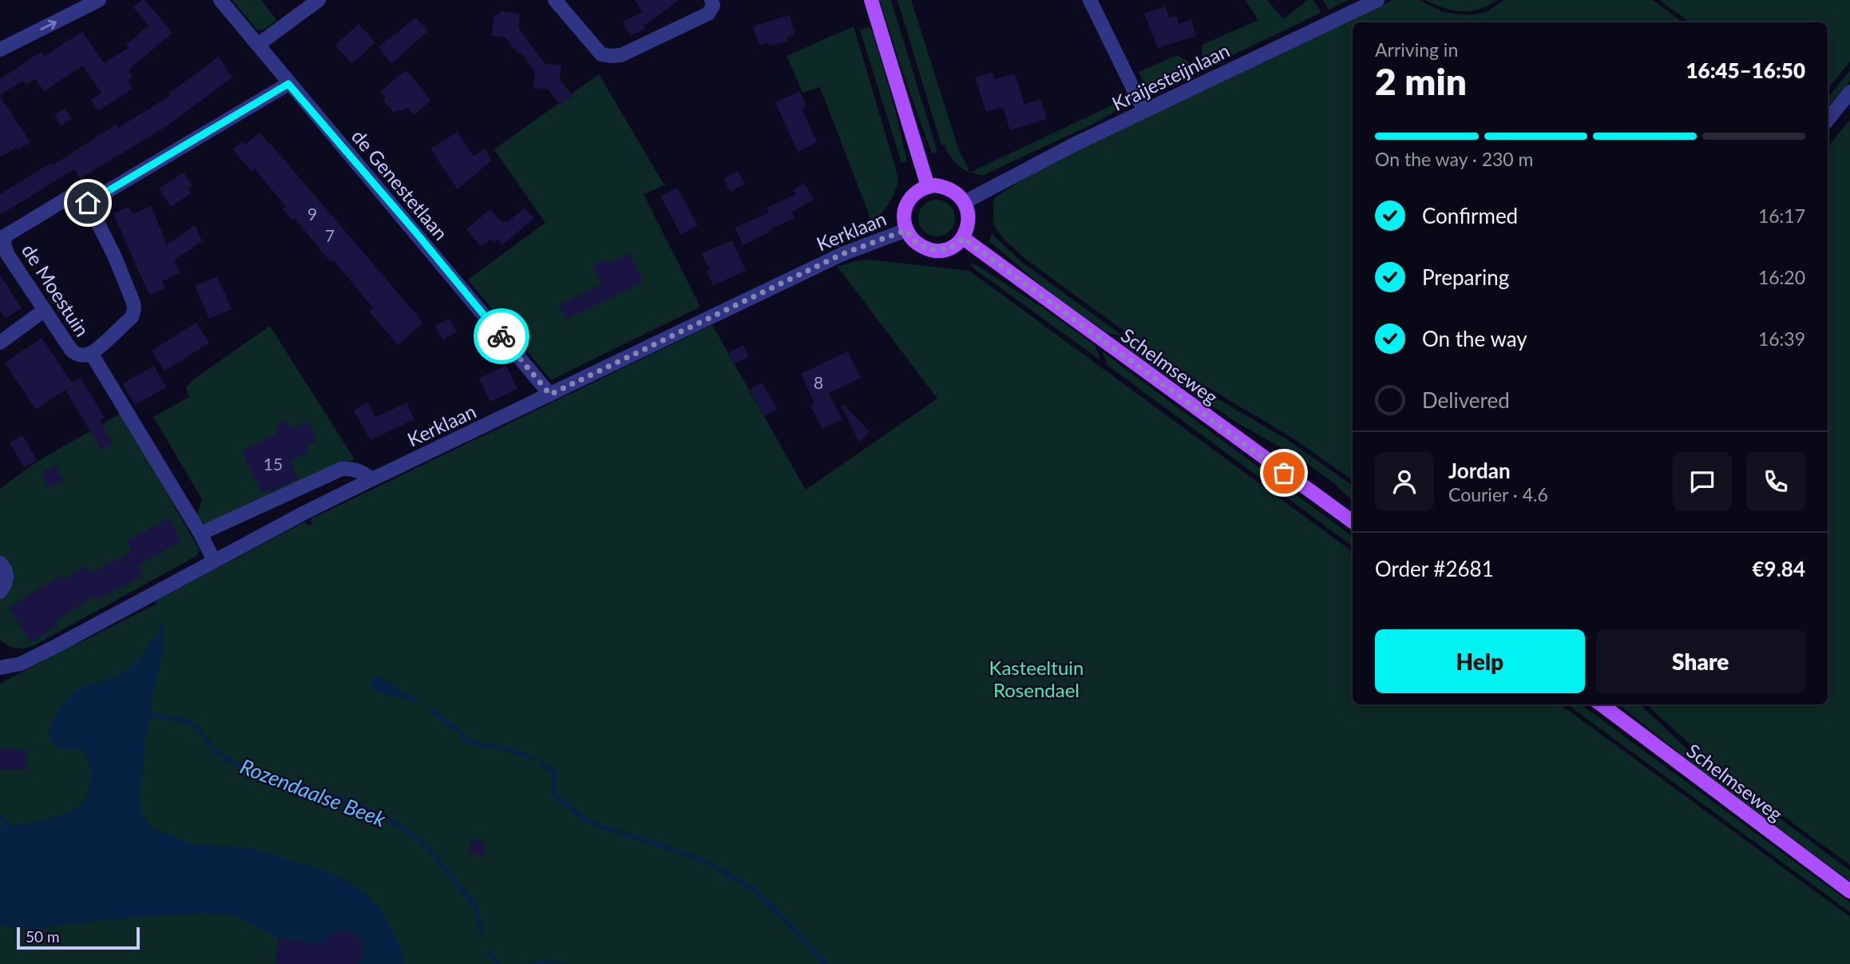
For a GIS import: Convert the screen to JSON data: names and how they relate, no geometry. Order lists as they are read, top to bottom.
{
  "streets": {
    "main road": ["Schelmseweg"],
    "street": [
      "Kraijesteijnlaan",
      "de Genestetlaan",
      "Kerklaan",
      "de Moestuin"
    ]
  },
  "crossings": [
    ["Kraijesteijnlaan", "Kerklaan"],
    ["Kraijesteijnlaan", "Schelmseweg"],
    ["de Genestetlaan", "Kerklaan"],
    ["Kerklaan", "de Moestuin"],
    ["Kerklaan", "Schelmseweg"]
  ],
  "water": ["Rozendaalse Beek"],
  "parks": ["Kasteeltuin Rosendael"],
  "house_numbers": [
    "9",
    "7",
    "8",
    "15"
  ],
  "scale_bar": "50 m",
  "page": {
    "heading": ["2 min", "Arriving in", "16:45–16:50"],
    "panel": [
      "Jordan",
      "Courier · 4.6",
      "Order #2681",
      "€9.84"
    ],
    "bar": "On the way · 230 m",
    "list": [
      ["Confirmed", "16:17"],
      ["Preparing", "16:20"],
      ["On the way", "16:39"],
      "Delivered"
    ],
    "buttons": ["Help", "Share"],
    "scale": "50 m"
  }
}
